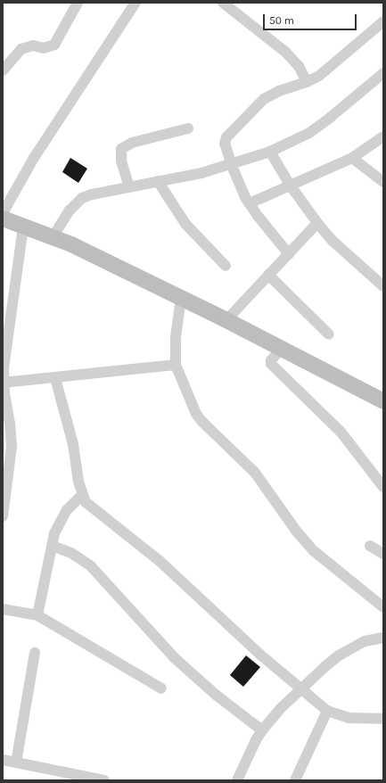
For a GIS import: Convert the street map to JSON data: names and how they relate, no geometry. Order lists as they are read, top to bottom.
{
  "scale_bar": "50 m"
}
